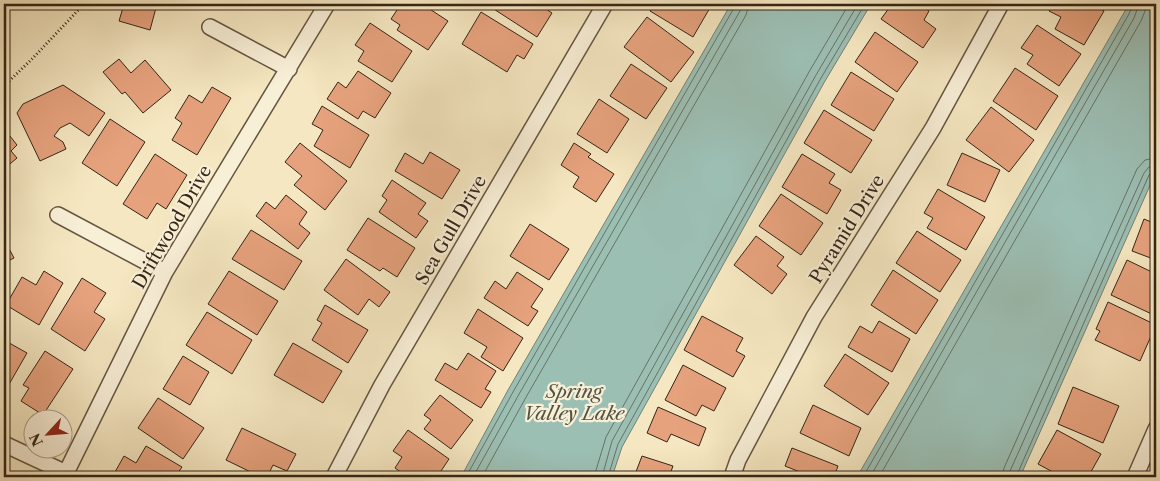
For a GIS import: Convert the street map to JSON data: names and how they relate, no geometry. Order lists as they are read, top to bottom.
{
  "streets": {
    "street": ["Driftwood Drive", "Pyramid Drive", "Sea Gull Drive"]
  },
  "water": ["Spring Valley Lake"],
  "north": "bottom left"
}
